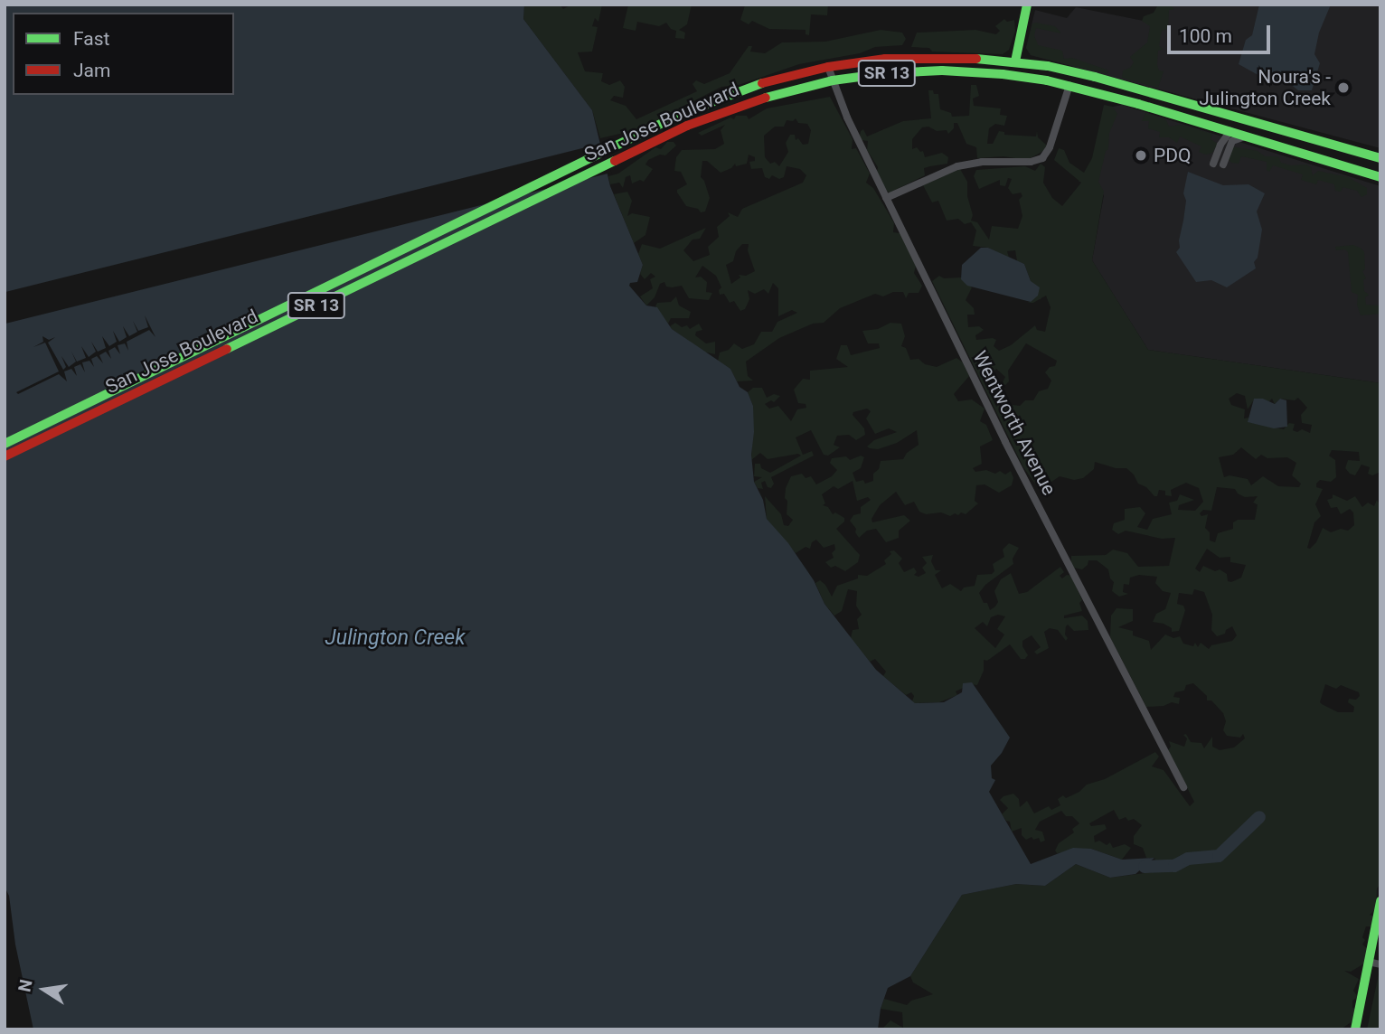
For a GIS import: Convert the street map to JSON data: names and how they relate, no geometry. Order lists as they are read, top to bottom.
{
  "streets": {
    "main road": ["SR 13", "San Jose Boulevard"],
    "street": ["Wentworth Avenue"]
  },
  "crossings": [
    ["San Jose Boulevard", "Wentworth Avenue"]
  ],
  "water": ["Julington Creek"],
  "places": ["Noura's - Julington Creek", "PDQ"],
  "legend": ["Fast", "Jam"],
  "scale_bar": "100 m",
  "north": "left"
}
